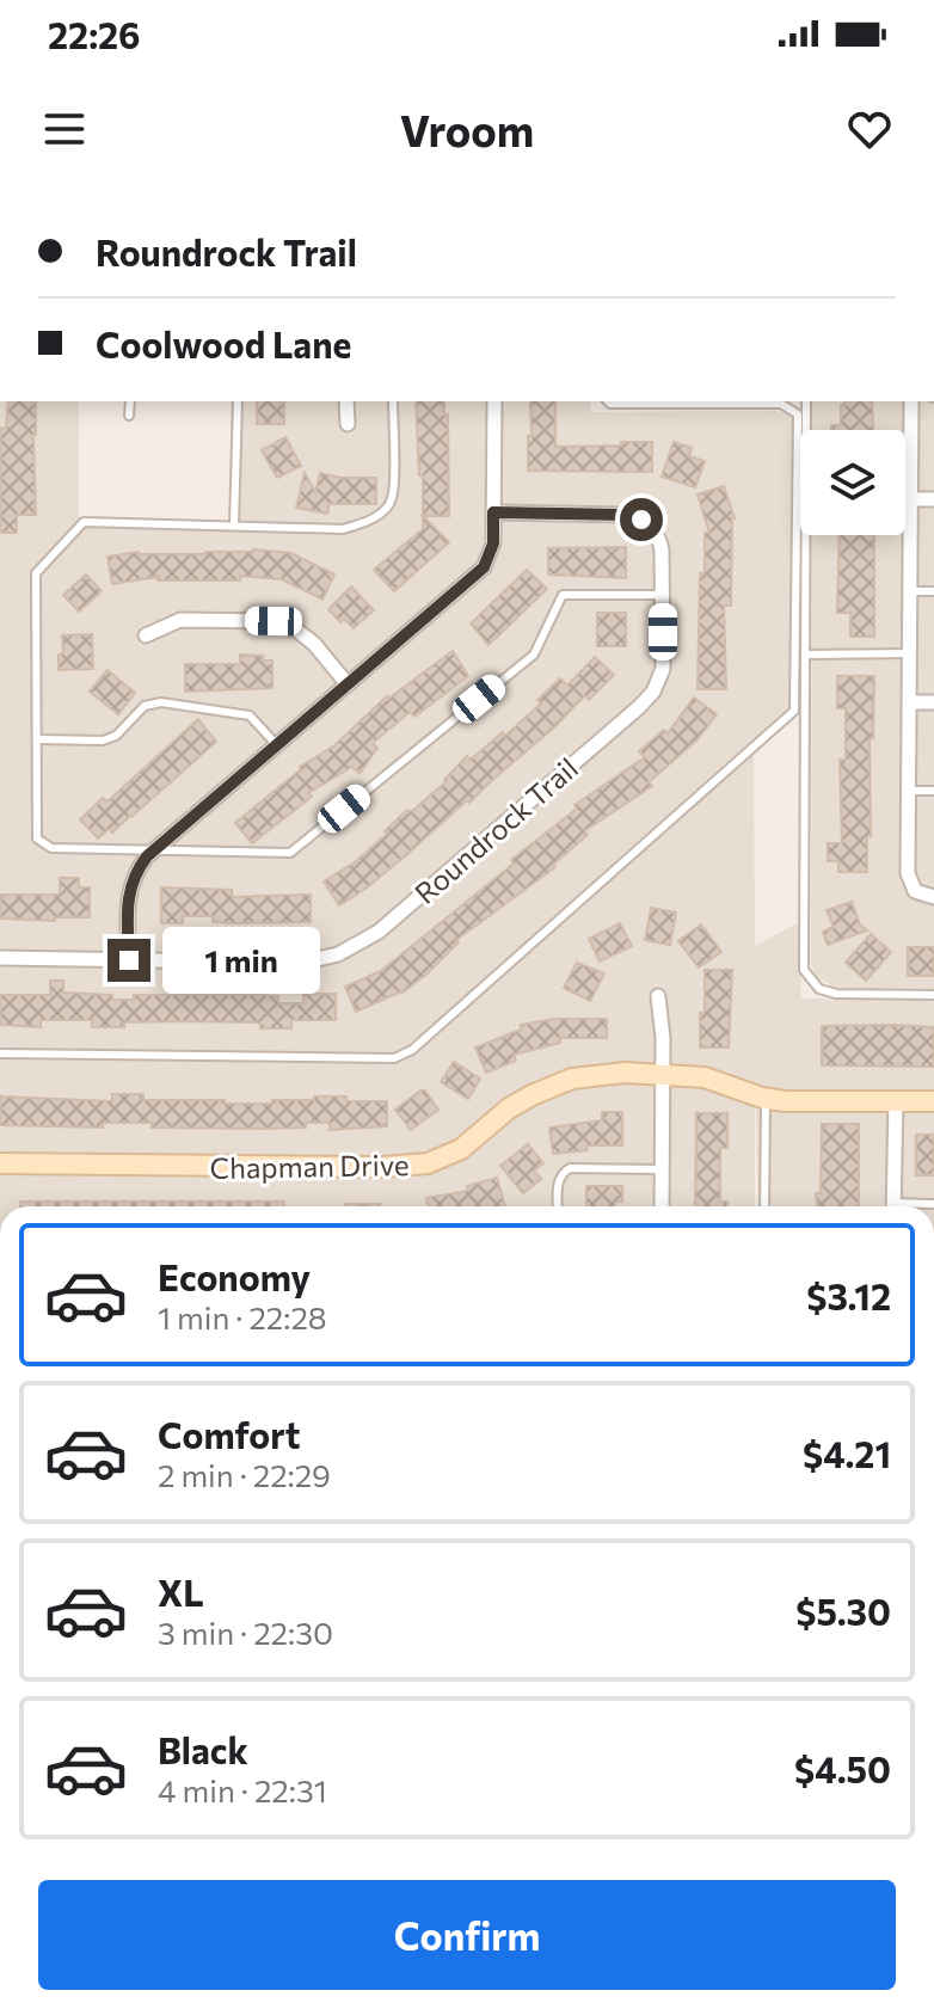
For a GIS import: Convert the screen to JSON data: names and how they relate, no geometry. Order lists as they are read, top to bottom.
{
  "streets": {
    "street": ["Roundrock Trail", "Chapman Drive"]
  },
  "page": {
    "status": "22:26",
    "header": "Vroom",
    "banner": ["Roundrock Trail", "Coolwood Lane"],
    "bubble": "1 min",
    "list": [
      {
        "name": "Economy",
        "note": "1 min · 22:28",
        "value": "$3.12"
      },
      {
        "name": "Comfort",
        "note": "2 min · 22:29",
        "value": "$4.21"
      },
      {
        "name": "XL",
        "note": "3 min · 22:30",
        "value": "$5.30"
      },
      {
        "name": "Black",
        "note": "4 min · 22:31",
        "value": "$4.50"
      }
    ],
    "buttons": "Confirm"
  }
}
